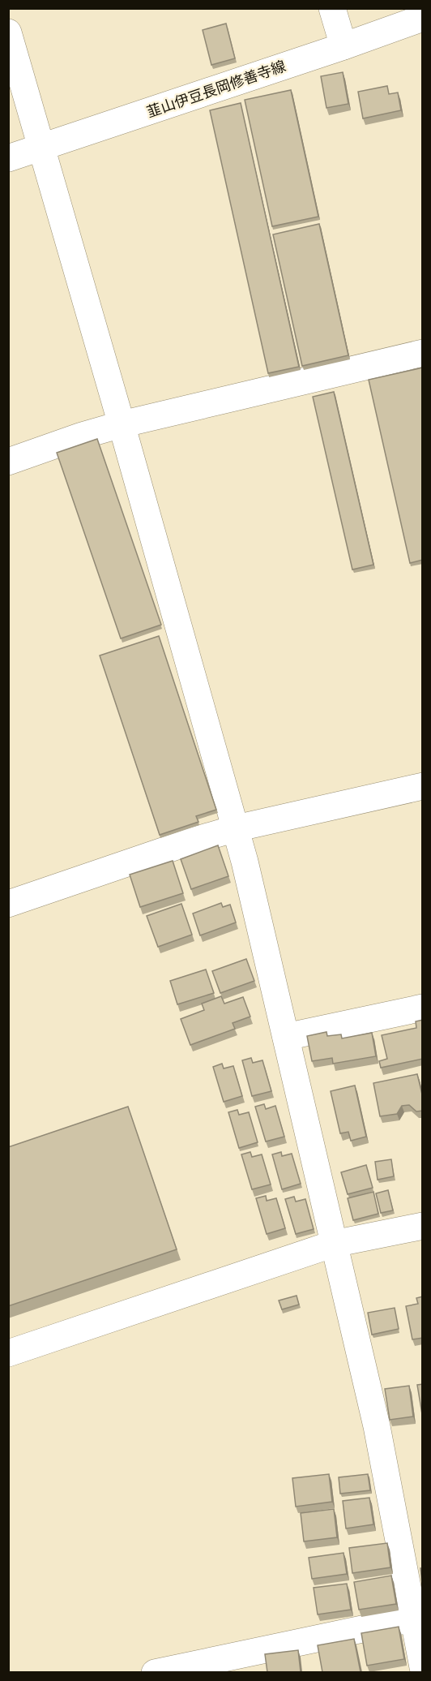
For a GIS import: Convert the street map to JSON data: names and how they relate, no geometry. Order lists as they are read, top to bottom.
{
  "streets": {
    "street": ["韮山伊豆長岡修善寺線"]
  }
}
